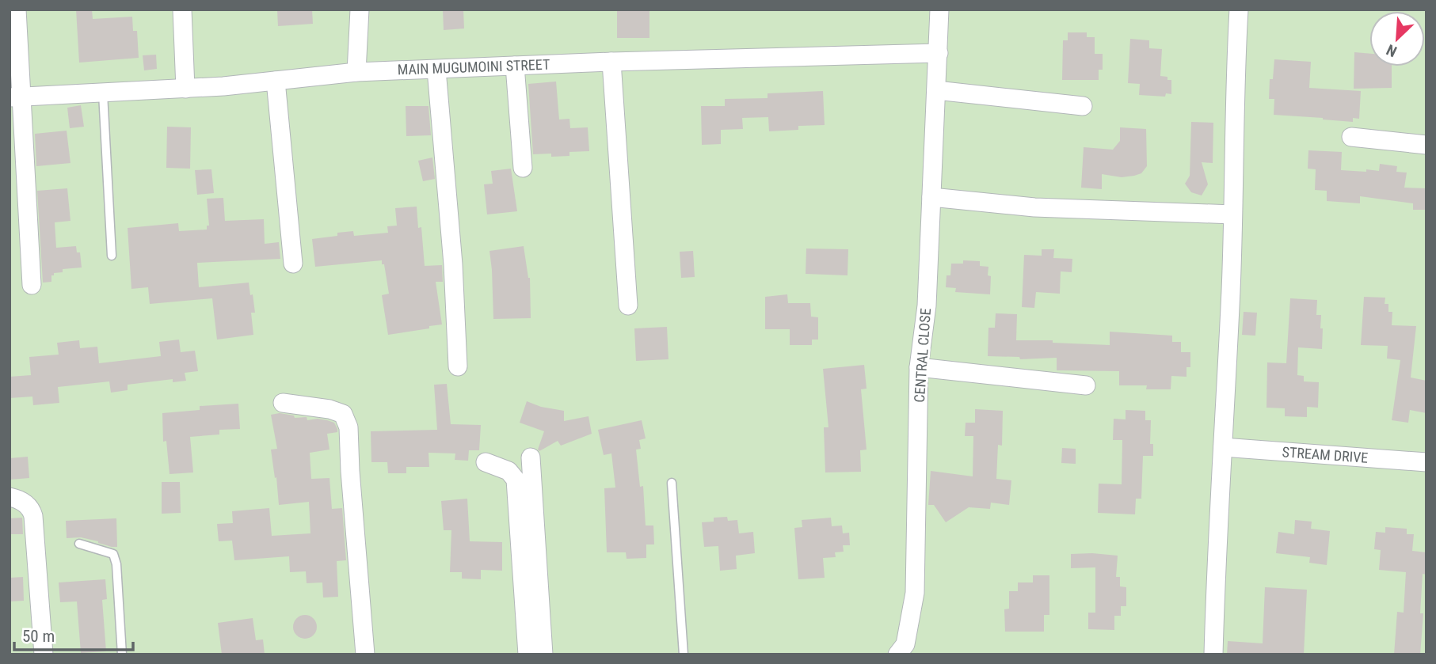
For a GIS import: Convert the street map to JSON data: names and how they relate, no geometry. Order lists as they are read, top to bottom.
{
  "streets": {
    "street": ["MAIN MUGUMOINI STREET", "CENTRAL CLOSE", "STREAM DRIVE"]
  },
  "crossings": [
    ["MAIN MUGUMOINI STREET", "CENTRAL CLOSE"]
  ],
  "scale_bar": "50 m",
  "north": "bottom left"
}
